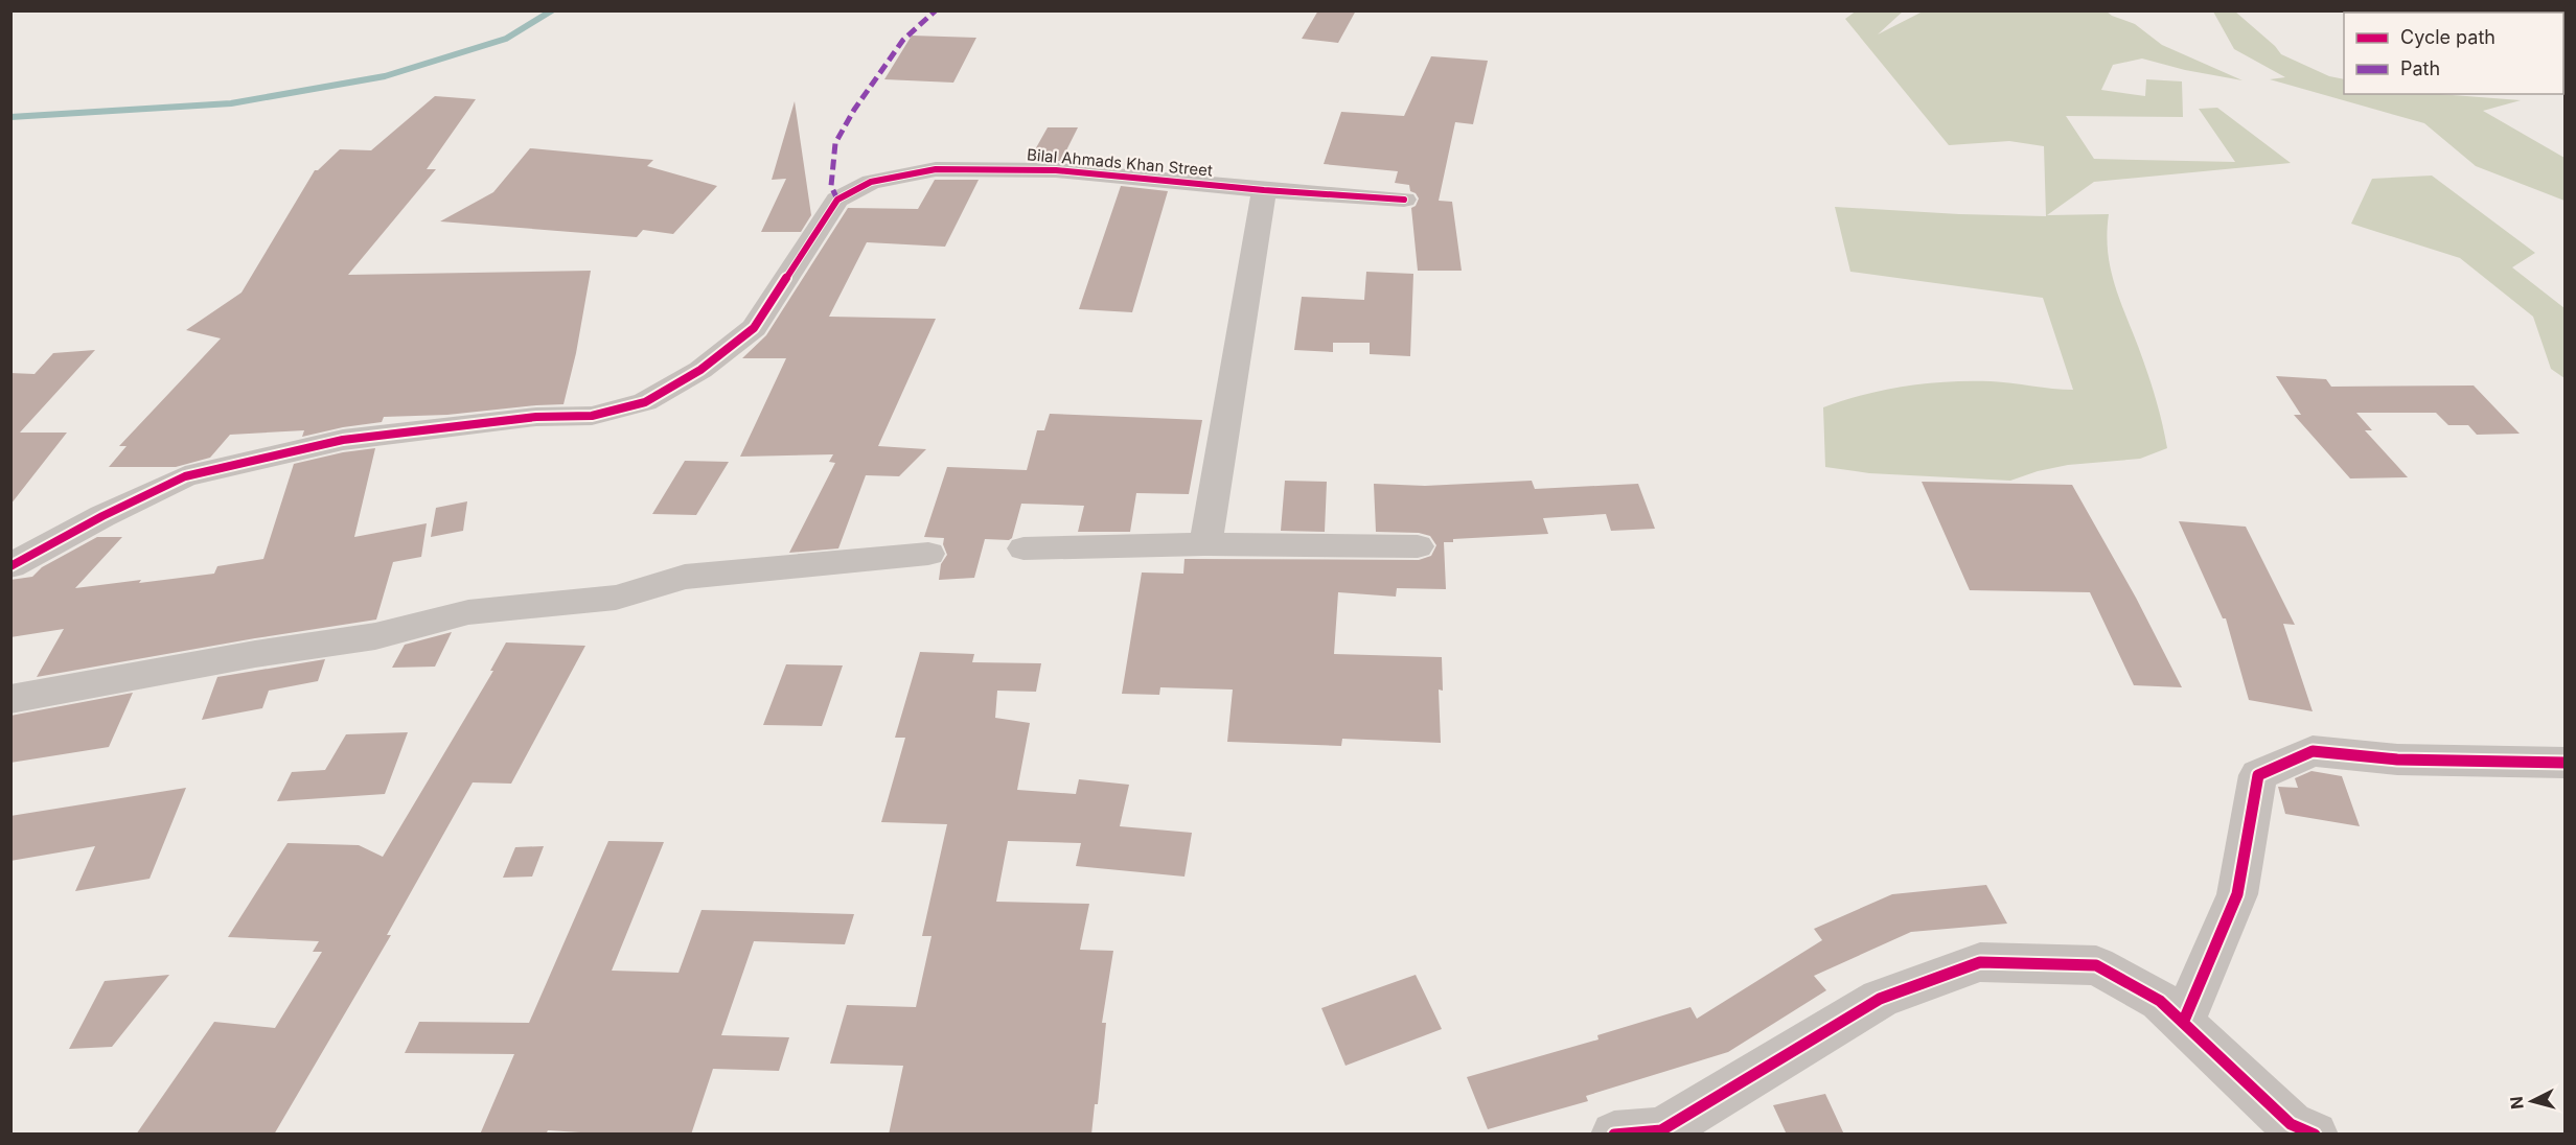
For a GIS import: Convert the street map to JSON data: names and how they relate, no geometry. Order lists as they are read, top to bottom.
{
  "streets": {
    "street": ["Bilal Ahmads Khan Street"]
  },
  "legend": ["Cycle path", "Path"],
  "north": "left"
}
